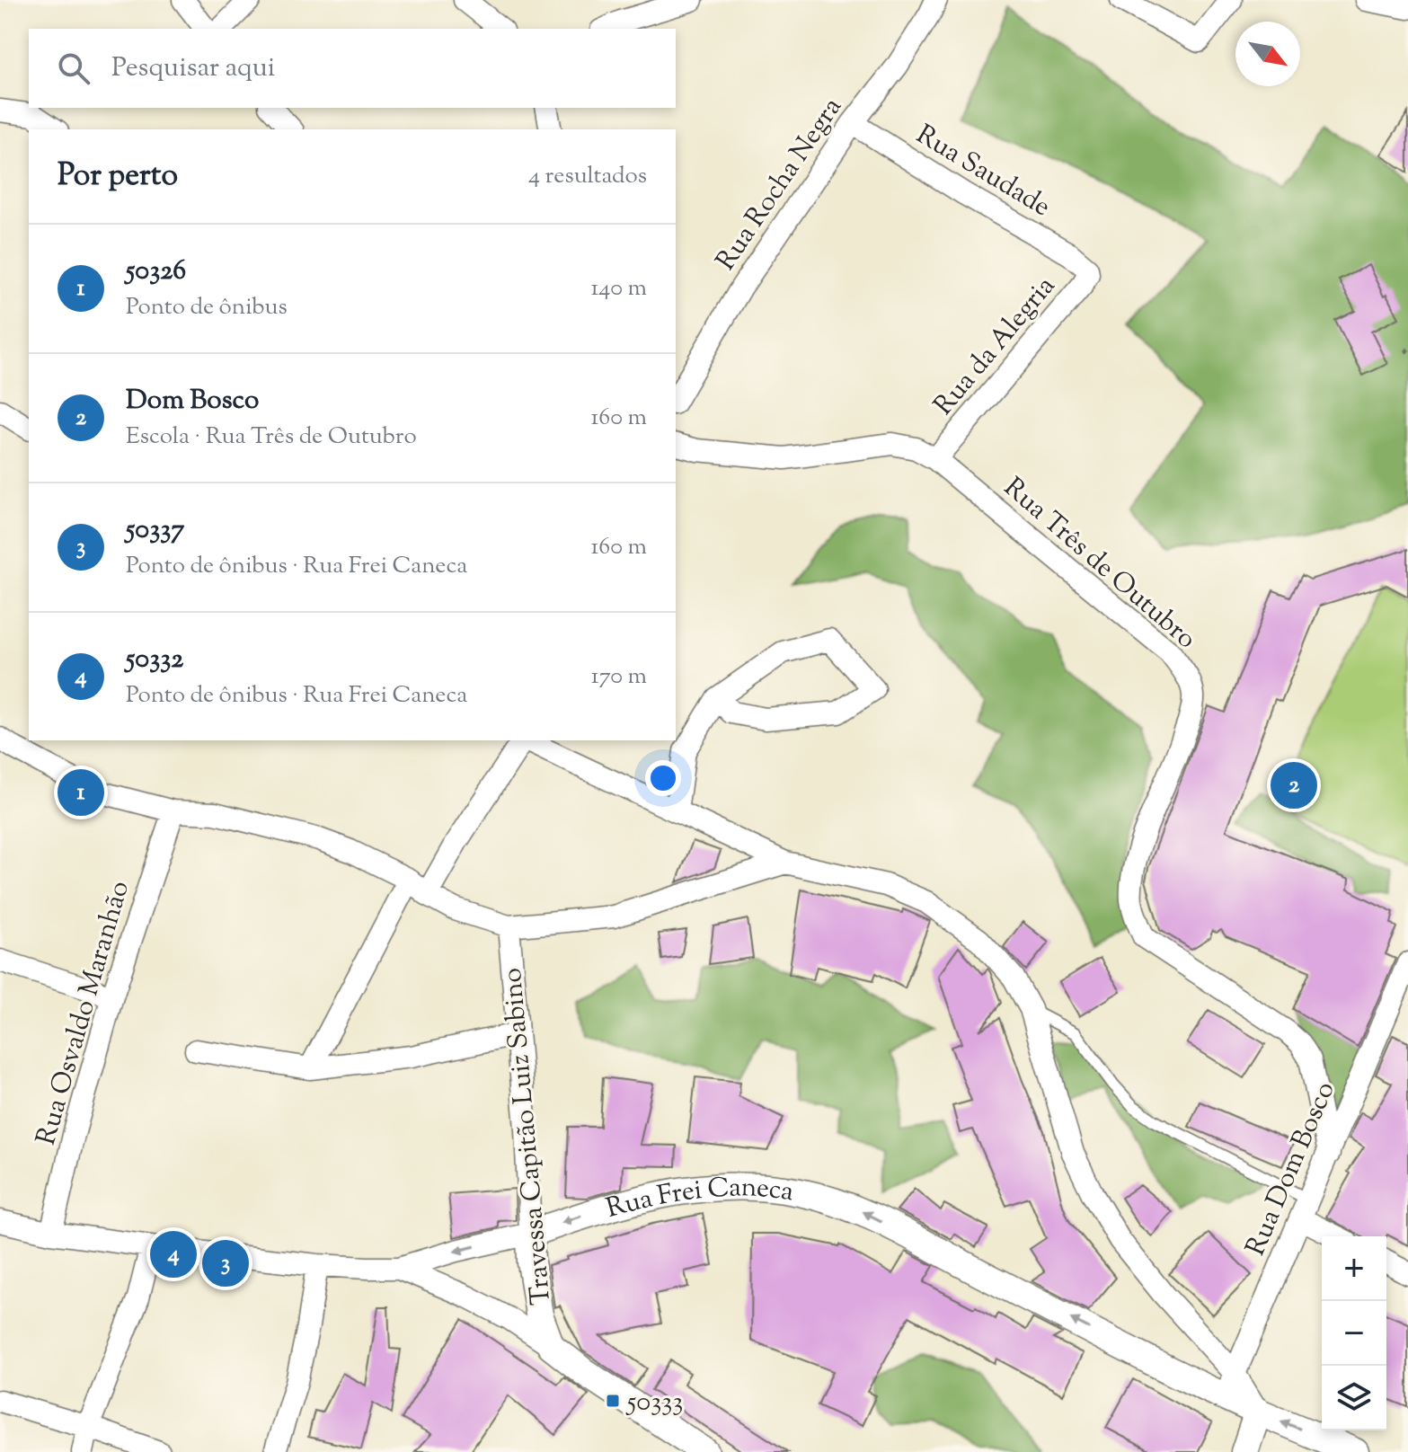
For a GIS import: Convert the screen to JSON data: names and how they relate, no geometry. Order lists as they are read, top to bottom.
{
  "streets": {
    "street": [
      "Rua Saudade",
      "Rua Rocha Negra",
      "Rua da Alegria",
      "Rua Três de Outubro",
      "Rua Osvaldo Maranhão",
      "Travessa Capitão Luiz Sabino",
      "Rua Dom Bosco",
      "Rua Frei Caneca"
    ]
  },
  "crossings": [
    ["Rua Saudade", "Rua Rocha Negra"],
    ["Rua Saudade", "Rua da Alegria"],
    ["Rua da Alegria", "Rua Três de Outubro"],
    ["Rua Três de Outubro", "Rua Dom Bosco"],
    ["Rua Osvaldo Maranhão", "Rua Frei Caneca"],
    ["Travessa Capitão Luiz Sabino", "Rua Frei Caneca"],
    ["Rua Dom Bosco", "Rua Frei Caneca"]
  ],
  "places": {
    "transit": ["50333"]
  },
  "north": "bottom right",
  "page": {
    "search": "Pesquisar aqui",
    "heading": ["Por perto", "4 resultados"],
    "list": [
      {
        "mark": "1",
        "name": "50326",
        "note": "Ponto de ônibus",
        "value": "140 m"
      },
      {
        "mark": "2",
        "name": "Dom Bosco",
        "note": "Escola · Rua Três de Outubro",
        "value": "160 m"
      },
      {
        "mark": "3",
        "name": "50337",
        "note": "Ponto de ônibus · Rua Frei Caneca",
        "value": "160 m"
      },
      {
        "mark": "4",
        "name": "50332",
        "note": "Ponto de ônibus · Rua Frei Caneca",
        "value": "170 m"
      }
    ],
    "pins": [
      "2",
      "1",
      "4",
      "3"
    ],
    "map_buttons": ["+", "−"]
  }
}
